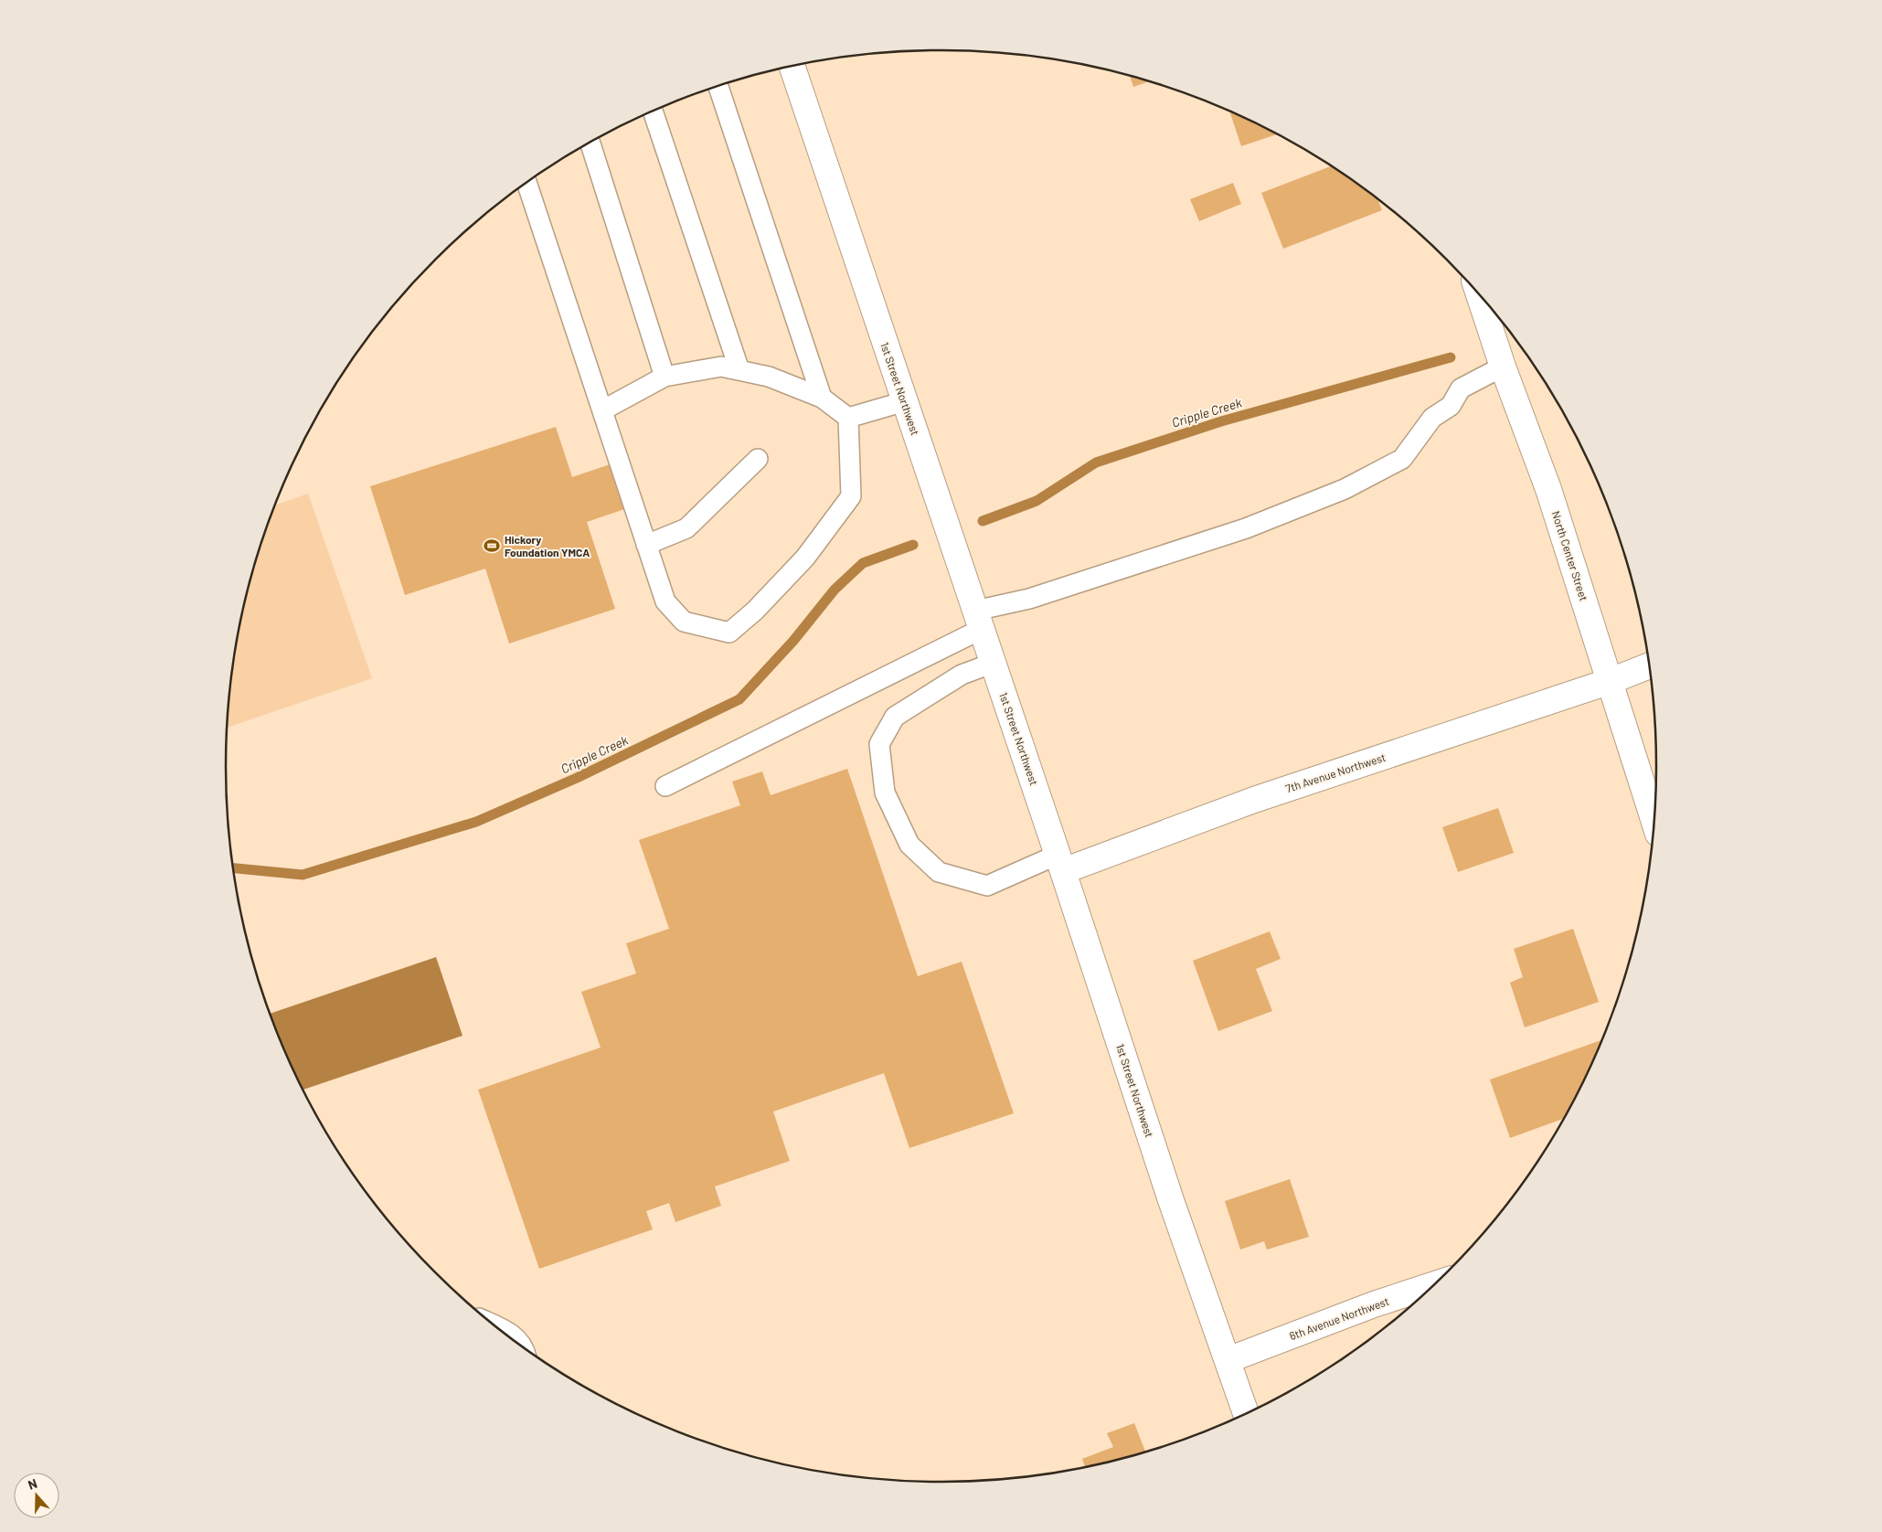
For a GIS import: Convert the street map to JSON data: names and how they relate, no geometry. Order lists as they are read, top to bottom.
{
  "streets": {
    "street": [
      "1st Street Northwest",
      "North Center Street",
      "7th Avenue Northwest",
      "6th Avenue Northwest"
    ]
  },
  "crossings": [
    ["1st Street Northwest", "7th Avenue Northwest"],
    ["1st Street Northwest", "6th Avenue Northwest"],
    ["North Center Street", "7th Avenue Northwest"]
  ],
  "water": ["Cripple Creek"],
  "places": {
    "sports": ["Hickory Foundation YMCA"]
  },
  "north": "top"
}
